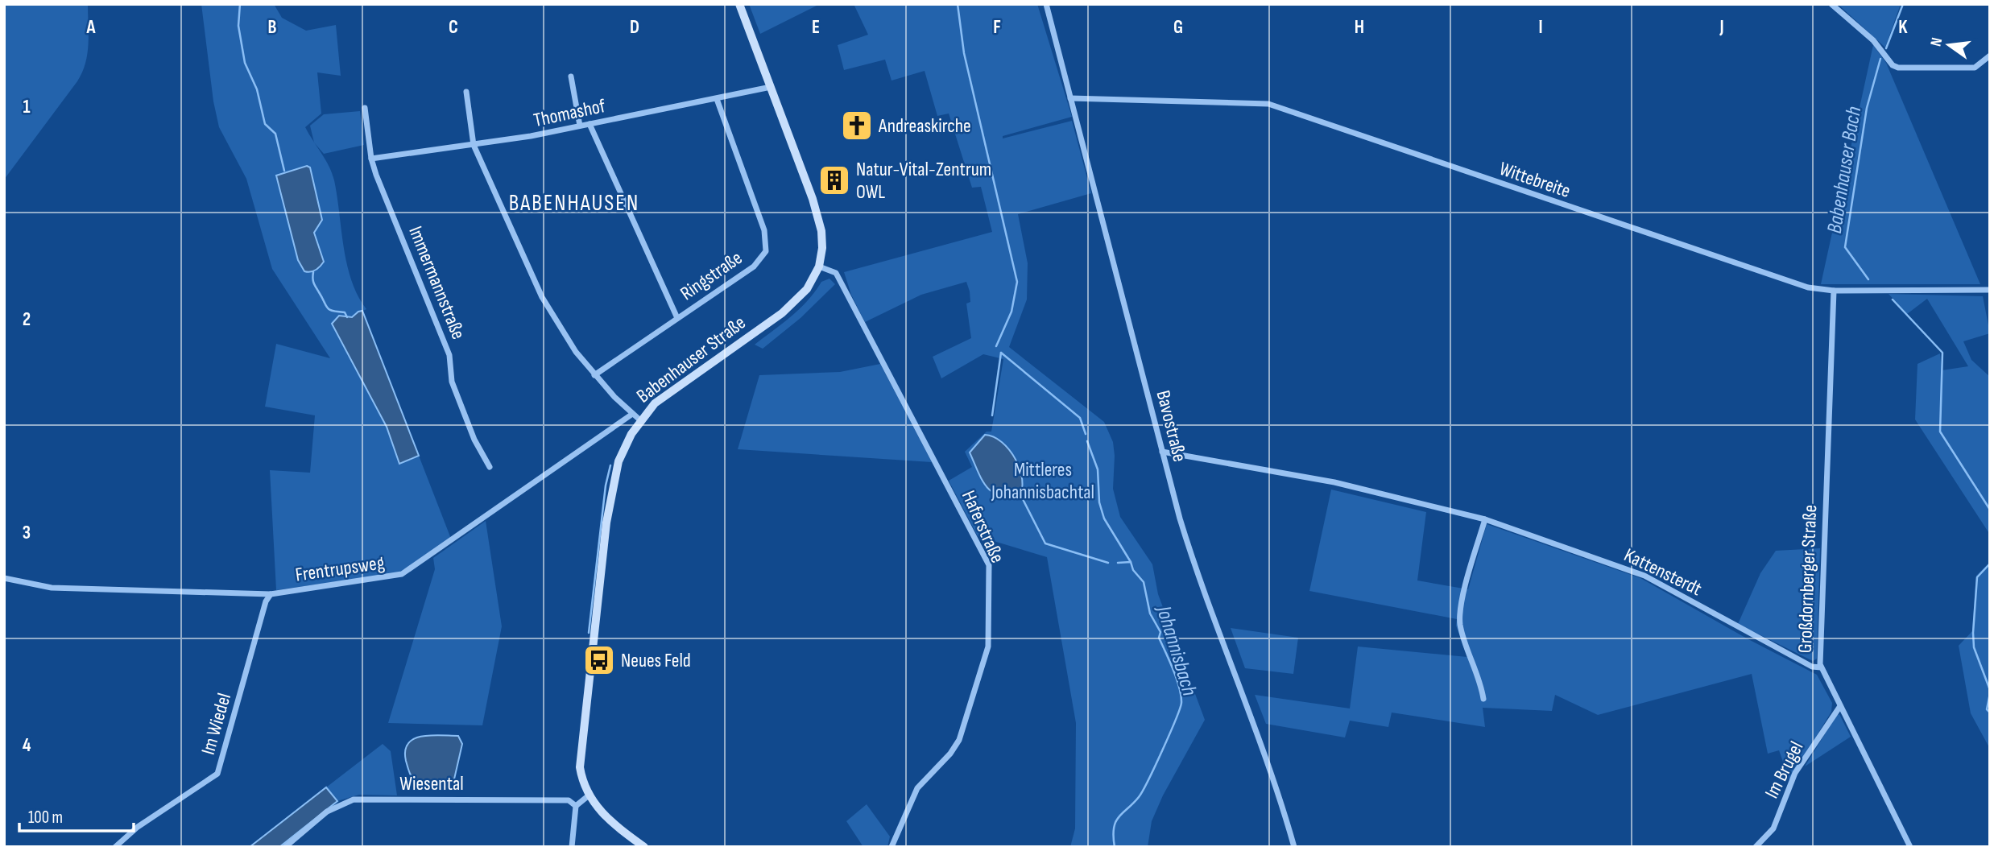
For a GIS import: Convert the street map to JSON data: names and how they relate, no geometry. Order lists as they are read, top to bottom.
{
  "streets": {
    "main road": ["Babenhauser Straße"],
    "street": [
      "Thomashof",
      "Wittebreite",
      "Ringstraße",
      "Immermannstraße",
      "Bavostraße",
      "Haferstraße",
      "Frentrupsweg",
      "Kattensterdt",
      "Großdornberger Straße",
      "Im Wiedel",
      "Im Brugel",
      "Wiesental"
    ]
  },
  "crossings": [
    ["Thomashof", "Ringstraße"],
    ["Thomashof", "Immermannstraße"],
    ["Thomashof", "Babenhauser Straße"],
    ["Wittebreite", "Bavostraße"],
    ["Wittebreite", "Großdornberger Straße"],
    ["Babenhauser Straße", "Haferstraße"],
    ["Bavostraße", "Kattensterdt"],
    ["Frentrupsweg", "Im Wiedel"],
    ["Kattensterdt", "Großdornberger Straße"],
    ["Großdornberger Straße", "Im Brugel"]
  ],
  "districts": ["BABENHAUSEN"],
  "water": ["Babenhauser Bach", "Johannisbach"],
  "parks": ["Mittleres Johannisbachtal"],
  "places": {
    "church": ["Andreaskirche"],
    "building": ["Natur-Vital-Zentrum OWL"],
    "bus stop": ["Neues Feld"]
  },
  "scale_bar": "100 m",
  "north": "left",
  "grid": {
    "columns": [
      "A",
      "B",
      "C",
      "D",
      "E",
      "F",
      "G",
      "H",
      "I",
      "J",
      "K"
    ],
    "rows": [
      "1",
      "2",
      "3",
      "4"
    ]
  }
}
